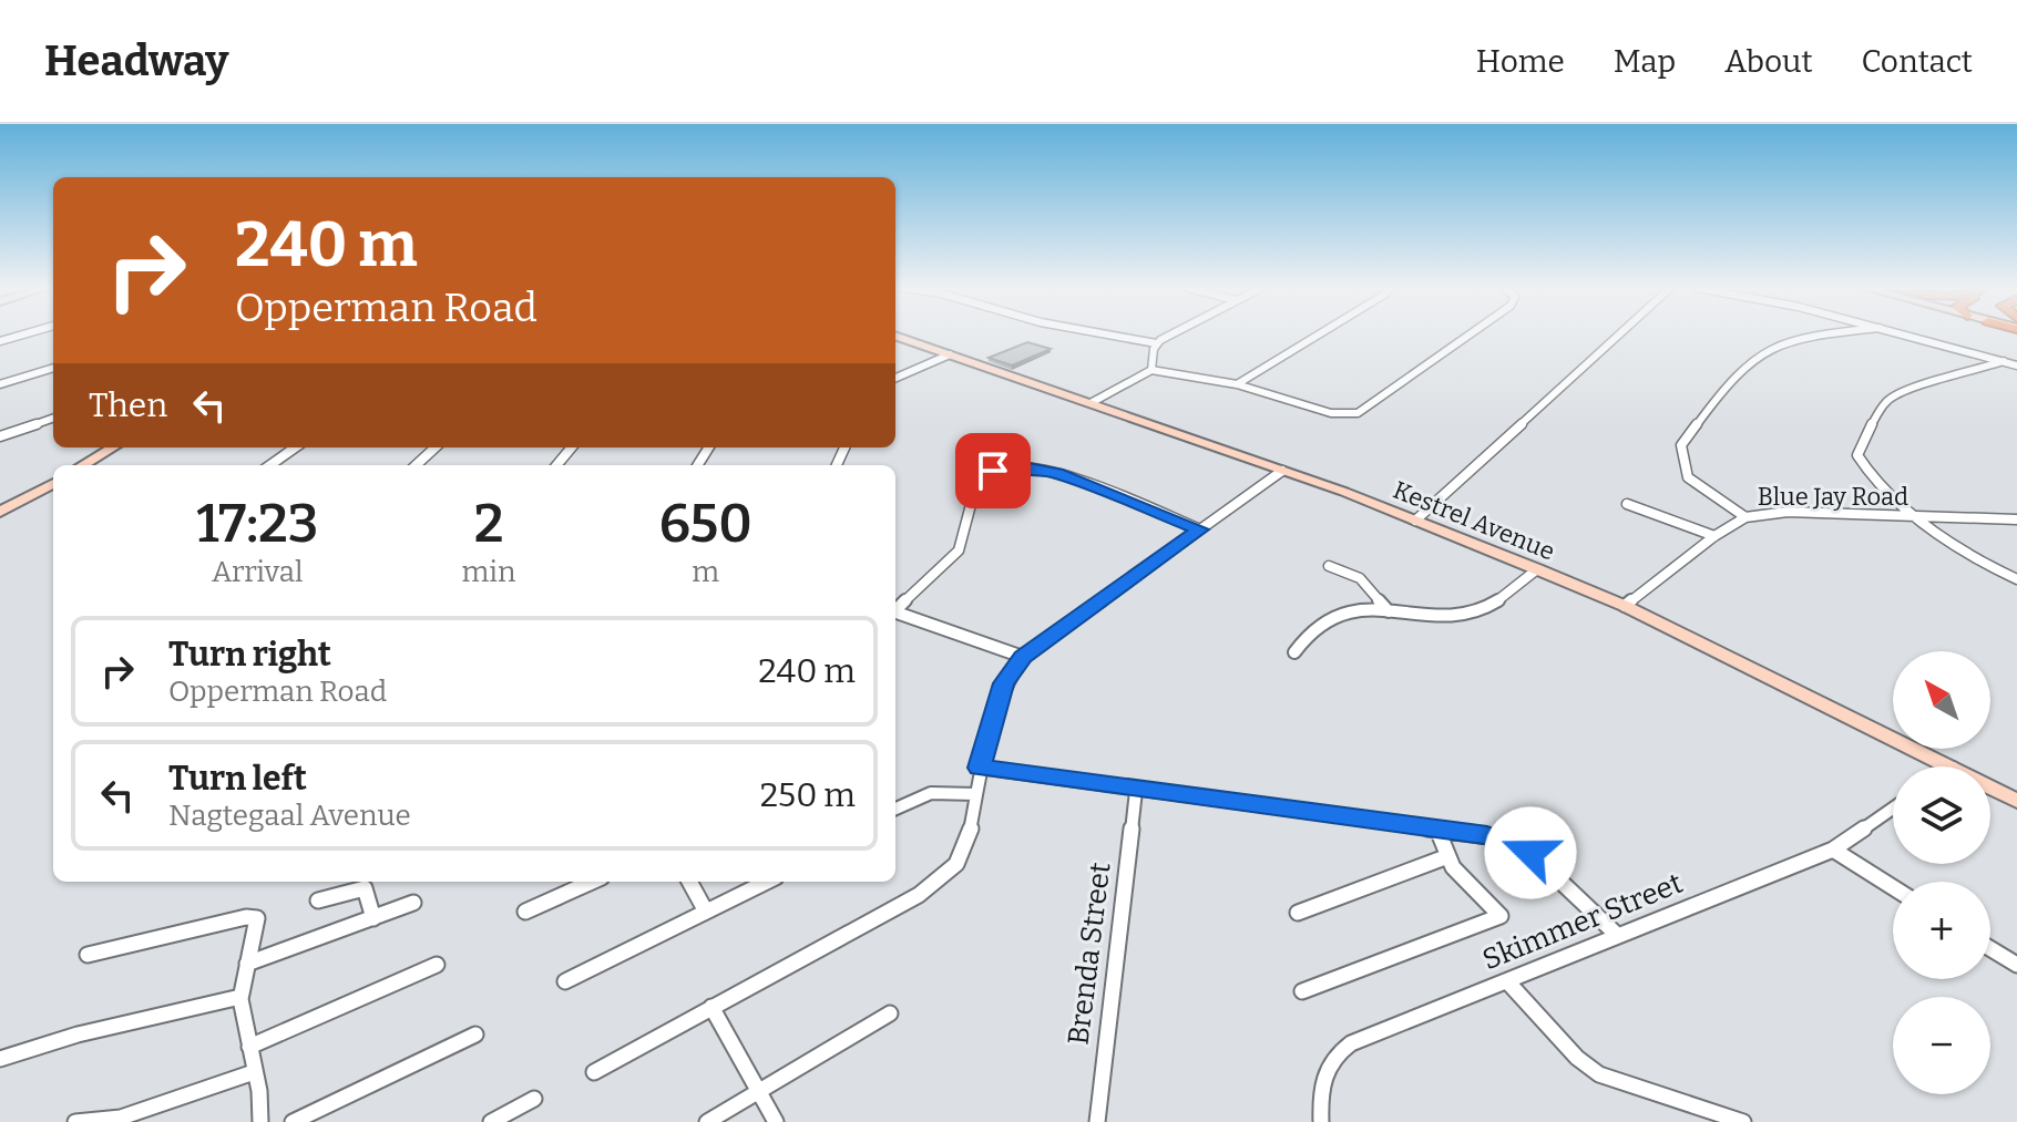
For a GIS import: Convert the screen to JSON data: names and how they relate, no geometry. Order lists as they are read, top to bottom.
{
  "streets": {
    "street": [
      "Blue Jay Road",
      "Kestrel Avenue",
      "Skimmer Street",
      "Brenda Street"
    ]
  },
  "crossings": [
    ["Blue Jay Road", "Kestrel Avenue"]
  ],
  "north": "top left",
  "page": {
    "header": "Headway",
    "nav": [
      "Home",
      "Map",
      "About",
      "Contact"
    ],
    "turn": ["240 m", "Opperman Road"],
    "then": "Then",
    "eta": [
      "17:23",
      "Arrival",
      "2",
      "min",
      "650",
      "m"
    ],
    "list": [
      {
        "name": "Turn right",
        "note": "Opperman Road",
        "value": "240 m"
      },
      {
        "name": "Turn left",
        "note": "Nagtegaal Avenue",
        "value": "250 m"
      }
    ],
    "map_buttons": ["+", "−"]
  }
}
